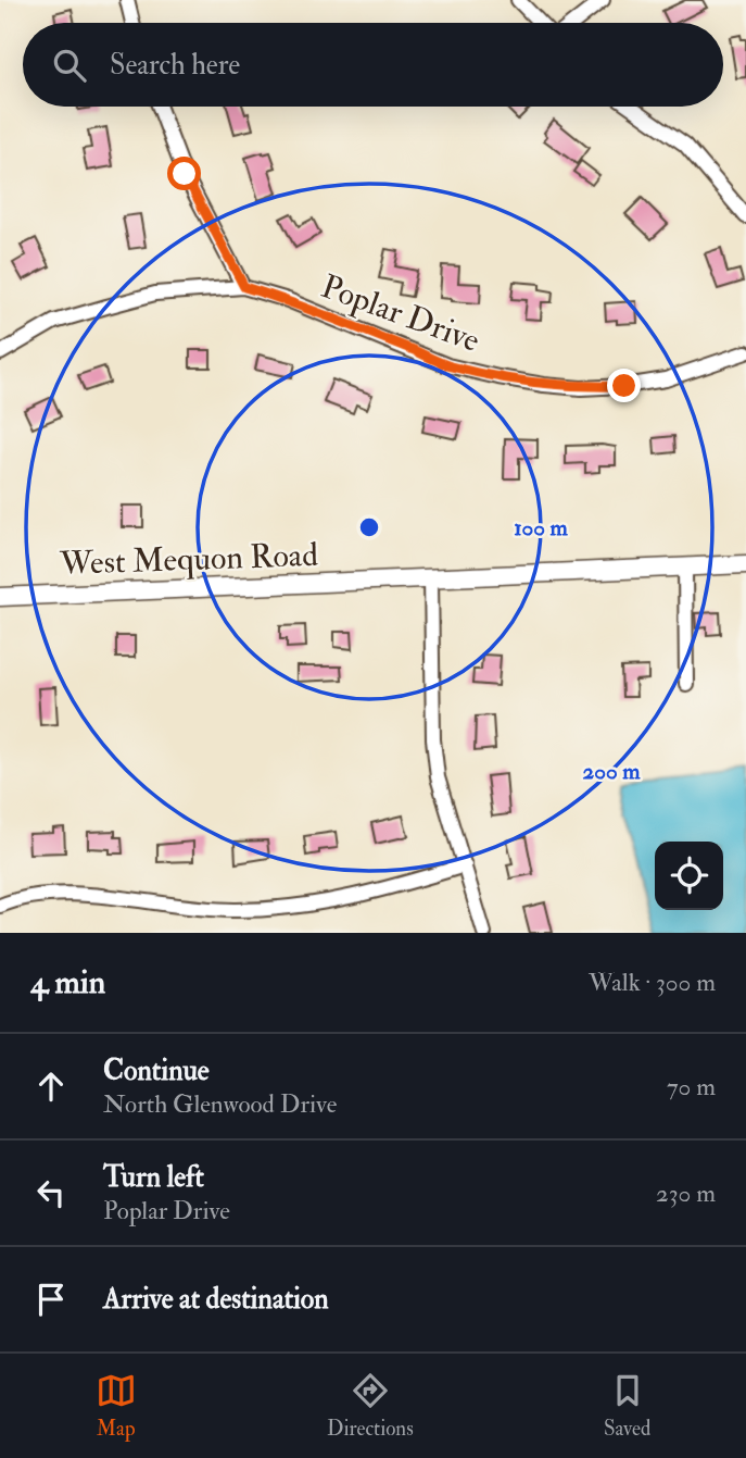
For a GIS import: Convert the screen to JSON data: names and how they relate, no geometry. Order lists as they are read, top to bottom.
{
  "streets": {
    "main road": ["West Mequon Road"],
    "street": ["Poplar Drive"]
  },
  "page": {
    "search": "Search here",
    "heading": ["4 min", "Walk · 300 m"],
    "list": [
      ["Continue", "North Glenwood Drive", "70 m"],
      ["Turn left", "Poplar Drive", "230 m"],
      "Arrive at destination"
    ],
    "nav": ["Map", "Directions", "Saved"]
  },
  "rings": ["100 m", "200 m"]
}
